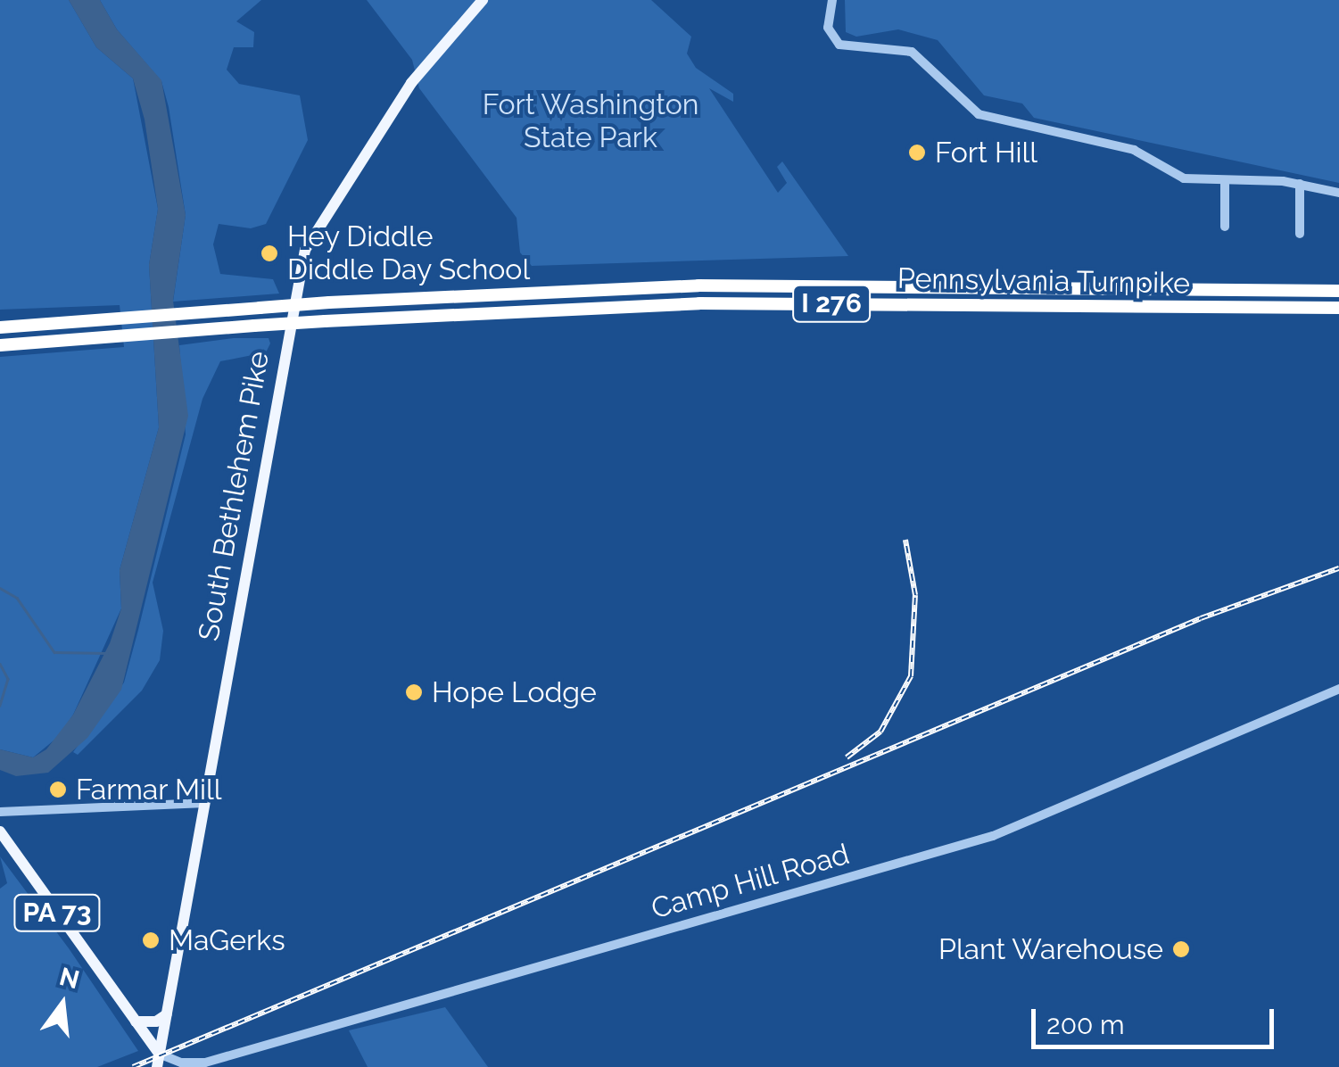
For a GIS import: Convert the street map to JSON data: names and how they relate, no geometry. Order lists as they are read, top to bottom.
{
  "streets": {
    "highway": ["Pennsylvania Turnpike", "I 276"],
    "main road": ["South Bethlehem Pike", "PA 73"],
    "street": ["Camp Hill Road"]
  },
  "crossings": [
    ["South Bethlehem Pike", "Camp Hill Road"],
    ["South Bethlehem Pike", "PA 73"],
    ["Camp Hill Road", "PA 73"]
  ],
  "parks": ["Fort Washington State Park"],
  "places": [
    "Fort Hill",
    "Hey Diddle Diddle Day School",
    "Hope Lodge",
    "Farmar Mill",
    "MaGerks",
    "Plant Warehouse"
  ],
  "scale_bar": "200 m",
  "north": "top"
}
